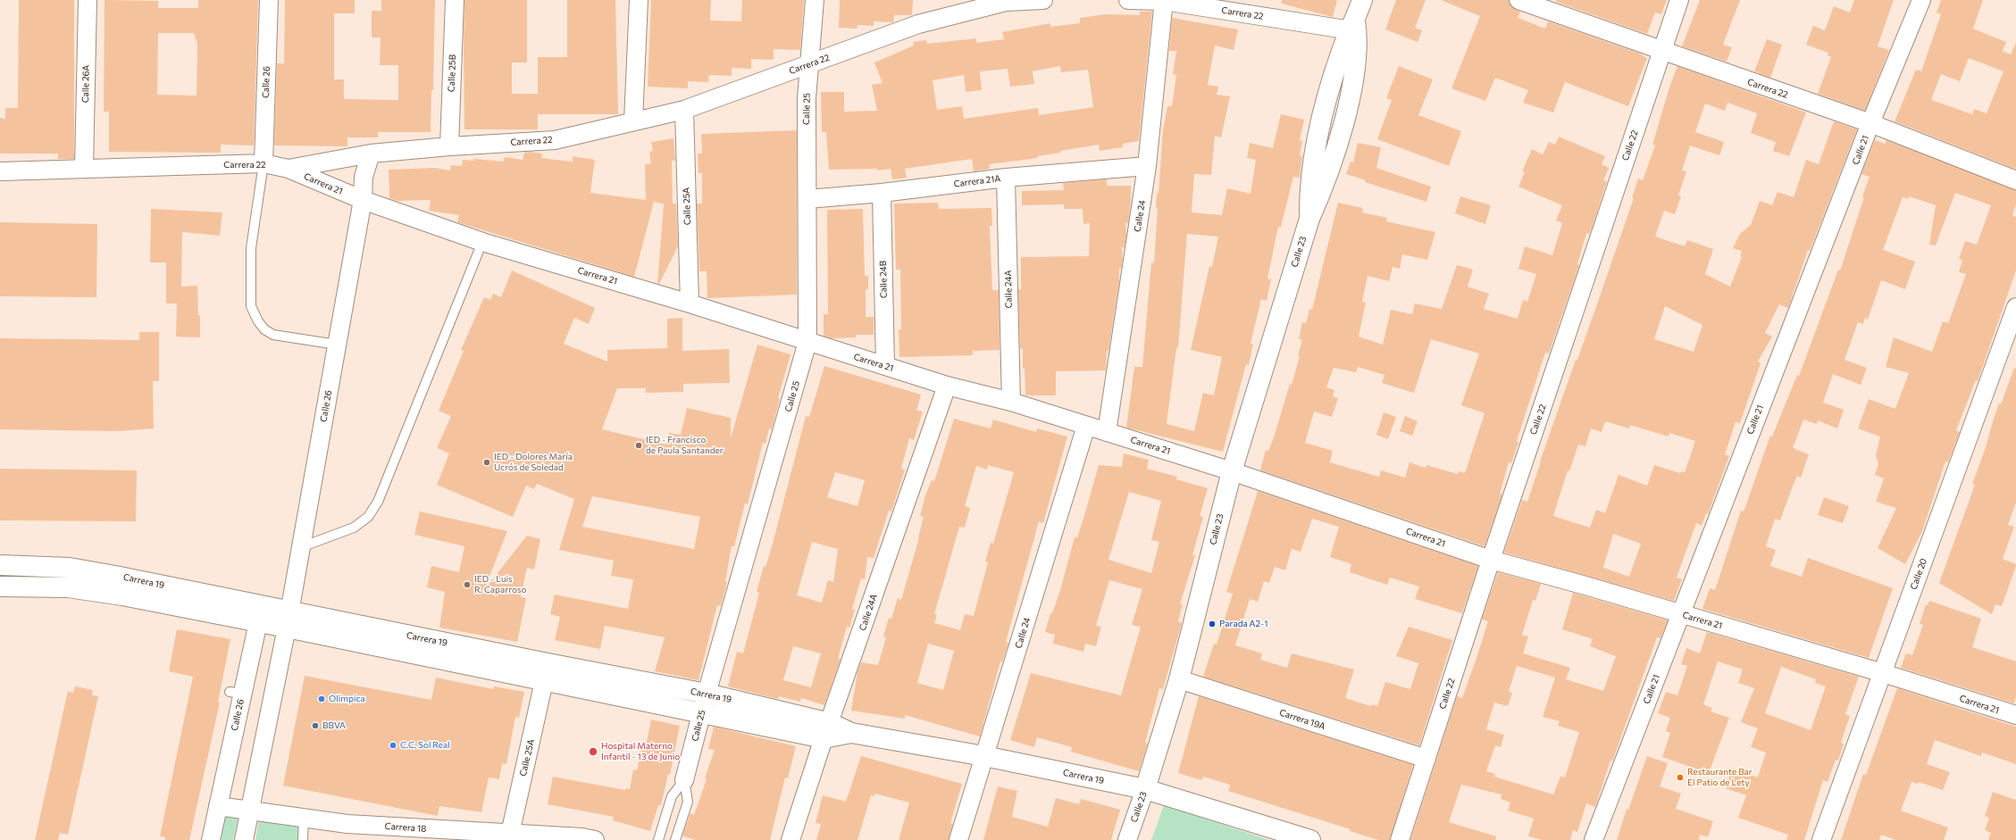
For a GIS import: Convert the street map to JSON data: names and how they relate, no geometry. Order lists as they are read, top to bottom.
{
  "streets": {
    "street": [
      "Carrera 22",
      "Calle 25B",
      "Calle 26",
      "Calle 26A",
      "Calle 25",
      "Calle 22",
      "Calle 21",
      "Carrera 21A",
      "Carrera 21",
      "Calle 25A",
      "Calle 24",
      "Calle 23",
      "Calle 24B",
      "Calle 24A",
      "Calle 20",
      "Carrera 19",
      "Carrera 19A",
      "Carrera 18"
    ]
  },
  "crossings": [
    ["Carrera 22", "Calle 25B"],
    ["Carrera 22", "Calle 26"],
    ["Carrera 22", "Calle 26A"],
    ["Carrera 22", "Calle 25"],
    ["Carrera 22", "Calle 22"],
    ["Carrera 22", "Calle 21"],
    ["Carrera 22", "Carrera 21"],
    ["Carrera 22", "Calle 25A"],
    ["Carrera 22", "Calle 24"],
    ["Carrera 22", "Calle 23"],
    ["Calle 26", "Carrera 21"],
    ["Calle 26", "Carrera 19"],
    ["Calle 26", "Carrera 18"],
    ["Calle 25", "Carrera 21A"],
    ["Calle 25", "Carrera 21"],
    ["Calle 25", "Carrera 19"],
    ["Calle 22", "Carrera 21"],
    ["Calle 22", "Carrera 19A"],
    ["Calle 21", "Carrera 21"],
    ["Carrera 21A", "Calle 24"],
    ["Carrera 21A", "Calle 24B"],
    ["Carrera 21A", "Calle 24A"],
    ["Carrera 21", "Calle 25A"],
    ["Carrera 21", "Calle 24"],
    ["Carrera 21", "Calle 23"],
    ["Carrera 21", "Calle 24B"],
    ["Carrera 21", "Calle 24A"],
    ["Carrera 21", "Calle 20"],
    ["Calle 25A", "Carrera 19"],
    ["Calle 25A", "Carrera 18"],
    ["Calle 24", "Carrera 19"],
    ["Calle 23", "Carrera 19"],
    ["Calle 23", "Carrera 19A"],
    ["Calle 24A", "Carrera 19"]
  ],
  "places": [
    "IED - Francisco de Paula Santander",
    "IED - Dolores María Ucrós de Soledad",
    "IED - Luis R. Caparroso",
    "Parada A2-1",
    "Olímpica",
    "BBVA",
    "C.C. Sol Real",
    "Hospital Materno Infantil - 13 de Junio",
    "Restaurante Bar El Patio de Lety"
  ]
}
